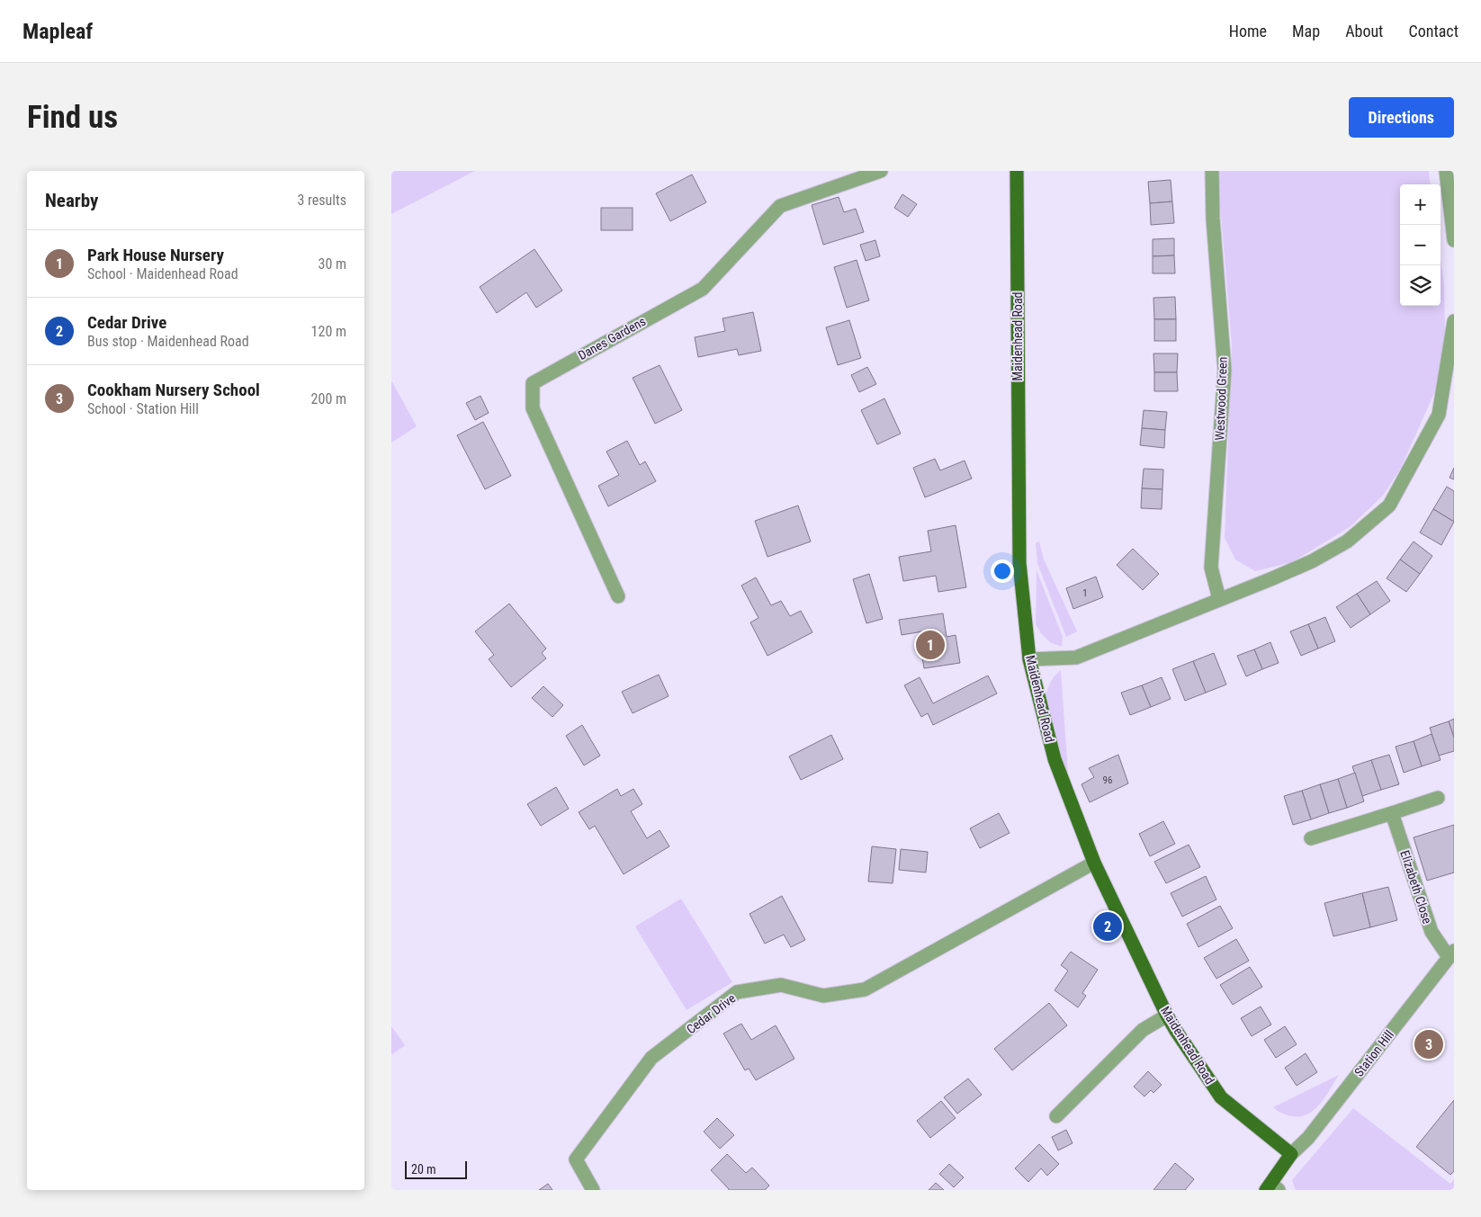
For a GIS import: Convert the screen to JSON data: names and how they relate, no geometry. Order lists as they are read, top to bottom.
{
  "streets": {
    "main road": ["Maidenhead Road"],
    "street": [
      "Danes Gardens",
      "Westwood Green",
      "Elizabeth Close",
      "Cedar Drive",
      "Station Hill"
    ]
  },
  "crossings": [
    ["Maidenhead Road", "Cedar Drive"],
    ["Maidenhead Road", "Station Hill"],
    ["Elizabeth Close", "Station Hill"]
  ],
  "house_numbers": ["1", "96"],
  "scale_bar": "20 m",
  "page": {
    "header": "Mapleaf",
    "nav": [
      "Home",
      "Map",
      "About",
      "Contact"
    ],
    "buttons": "Directions",
    "title": "Find us",
    "heading": ["Nearby", "3 results"],
    "map_buttons": ["+", "−"],
    "list": [
      {
        "mark": "1",
        "name": "Park House Nursery",
        "note": "School · Maidenhead Road",
        "value": "30 m"
      },
      {
        "mark": "2",
        "name": "Cedar Drive",
        "note": "Bus stop · Maidenhead Road",
        "value": "120 m"
      },
      {
        "mark": "3",
        "name": "Cookham Nursery School",
        "note": "School · Station Hill",
        "value": "200 m"
      }
    ],
    "pins": ["1", "2", "3"],
    "scale": "20 m"
  }
}
